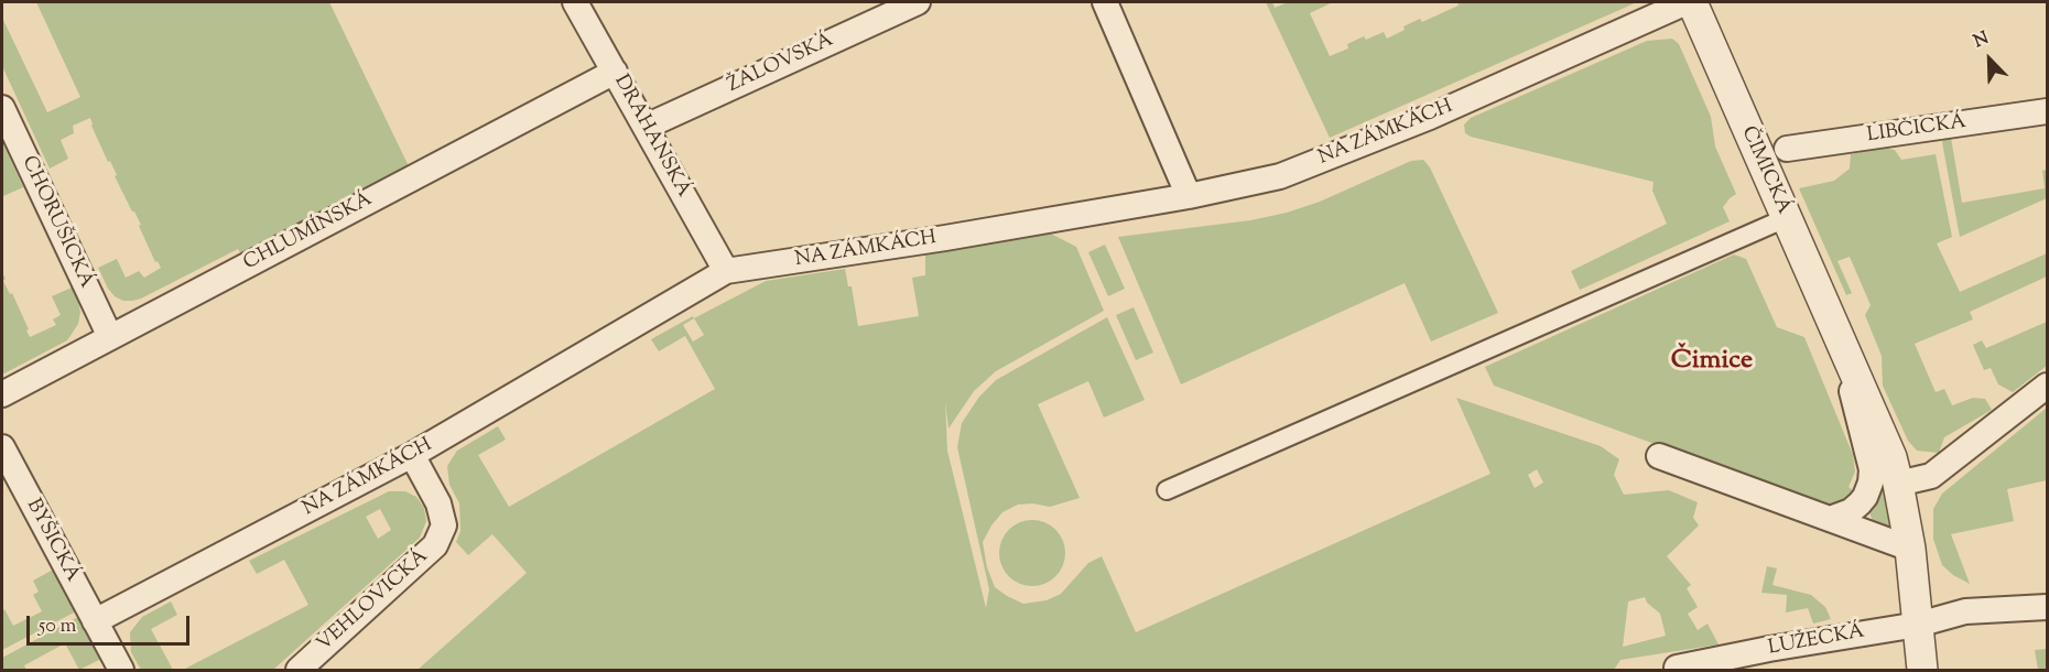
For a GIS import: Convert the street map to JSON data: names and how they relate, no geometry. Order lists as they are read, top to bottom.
{
  "streets": {
    "street": [
      "ŽALOVSKÁ",
      "LIBČICKÁ",
      "NA ZÁMKÁCH",
      "DRAHANSKÁ",
      "ČIMICKÁ",
      "CHORUŠICKÁ",
      "CHLUMÍNSKÁ",
      "BYŠICKÁ",
      "VEHLOVICKÁ",
      "LUŽECKÁ"
    ]
  },
  "crossings": [
    ["ŽALOVSKÁ", "DRAHANSKÁ"],
    ["NA ZÁMKÁCH", "DRAHANSKÁ"],
    ["NA ZÁMKÁCH", "ČIMICKÁ"],
    ["NA ZÁMKÁCH", "BYŠICKÁ"],
    ["NA ZÁMKÁCH", "VEHLOVICKÁ"],
    ["DRAHANSKÁ", "CHLUMÍNSKÁ"],
    ["ČIMICKÁ", "LUŽECKÁ"],
    ["CHORUŠICKÁ", "CHLUMÍNSKÁ"]
  ],
  "districts": ["Čimice"],
  "scale_bar": "50 m",
  "north": "top left"
}
